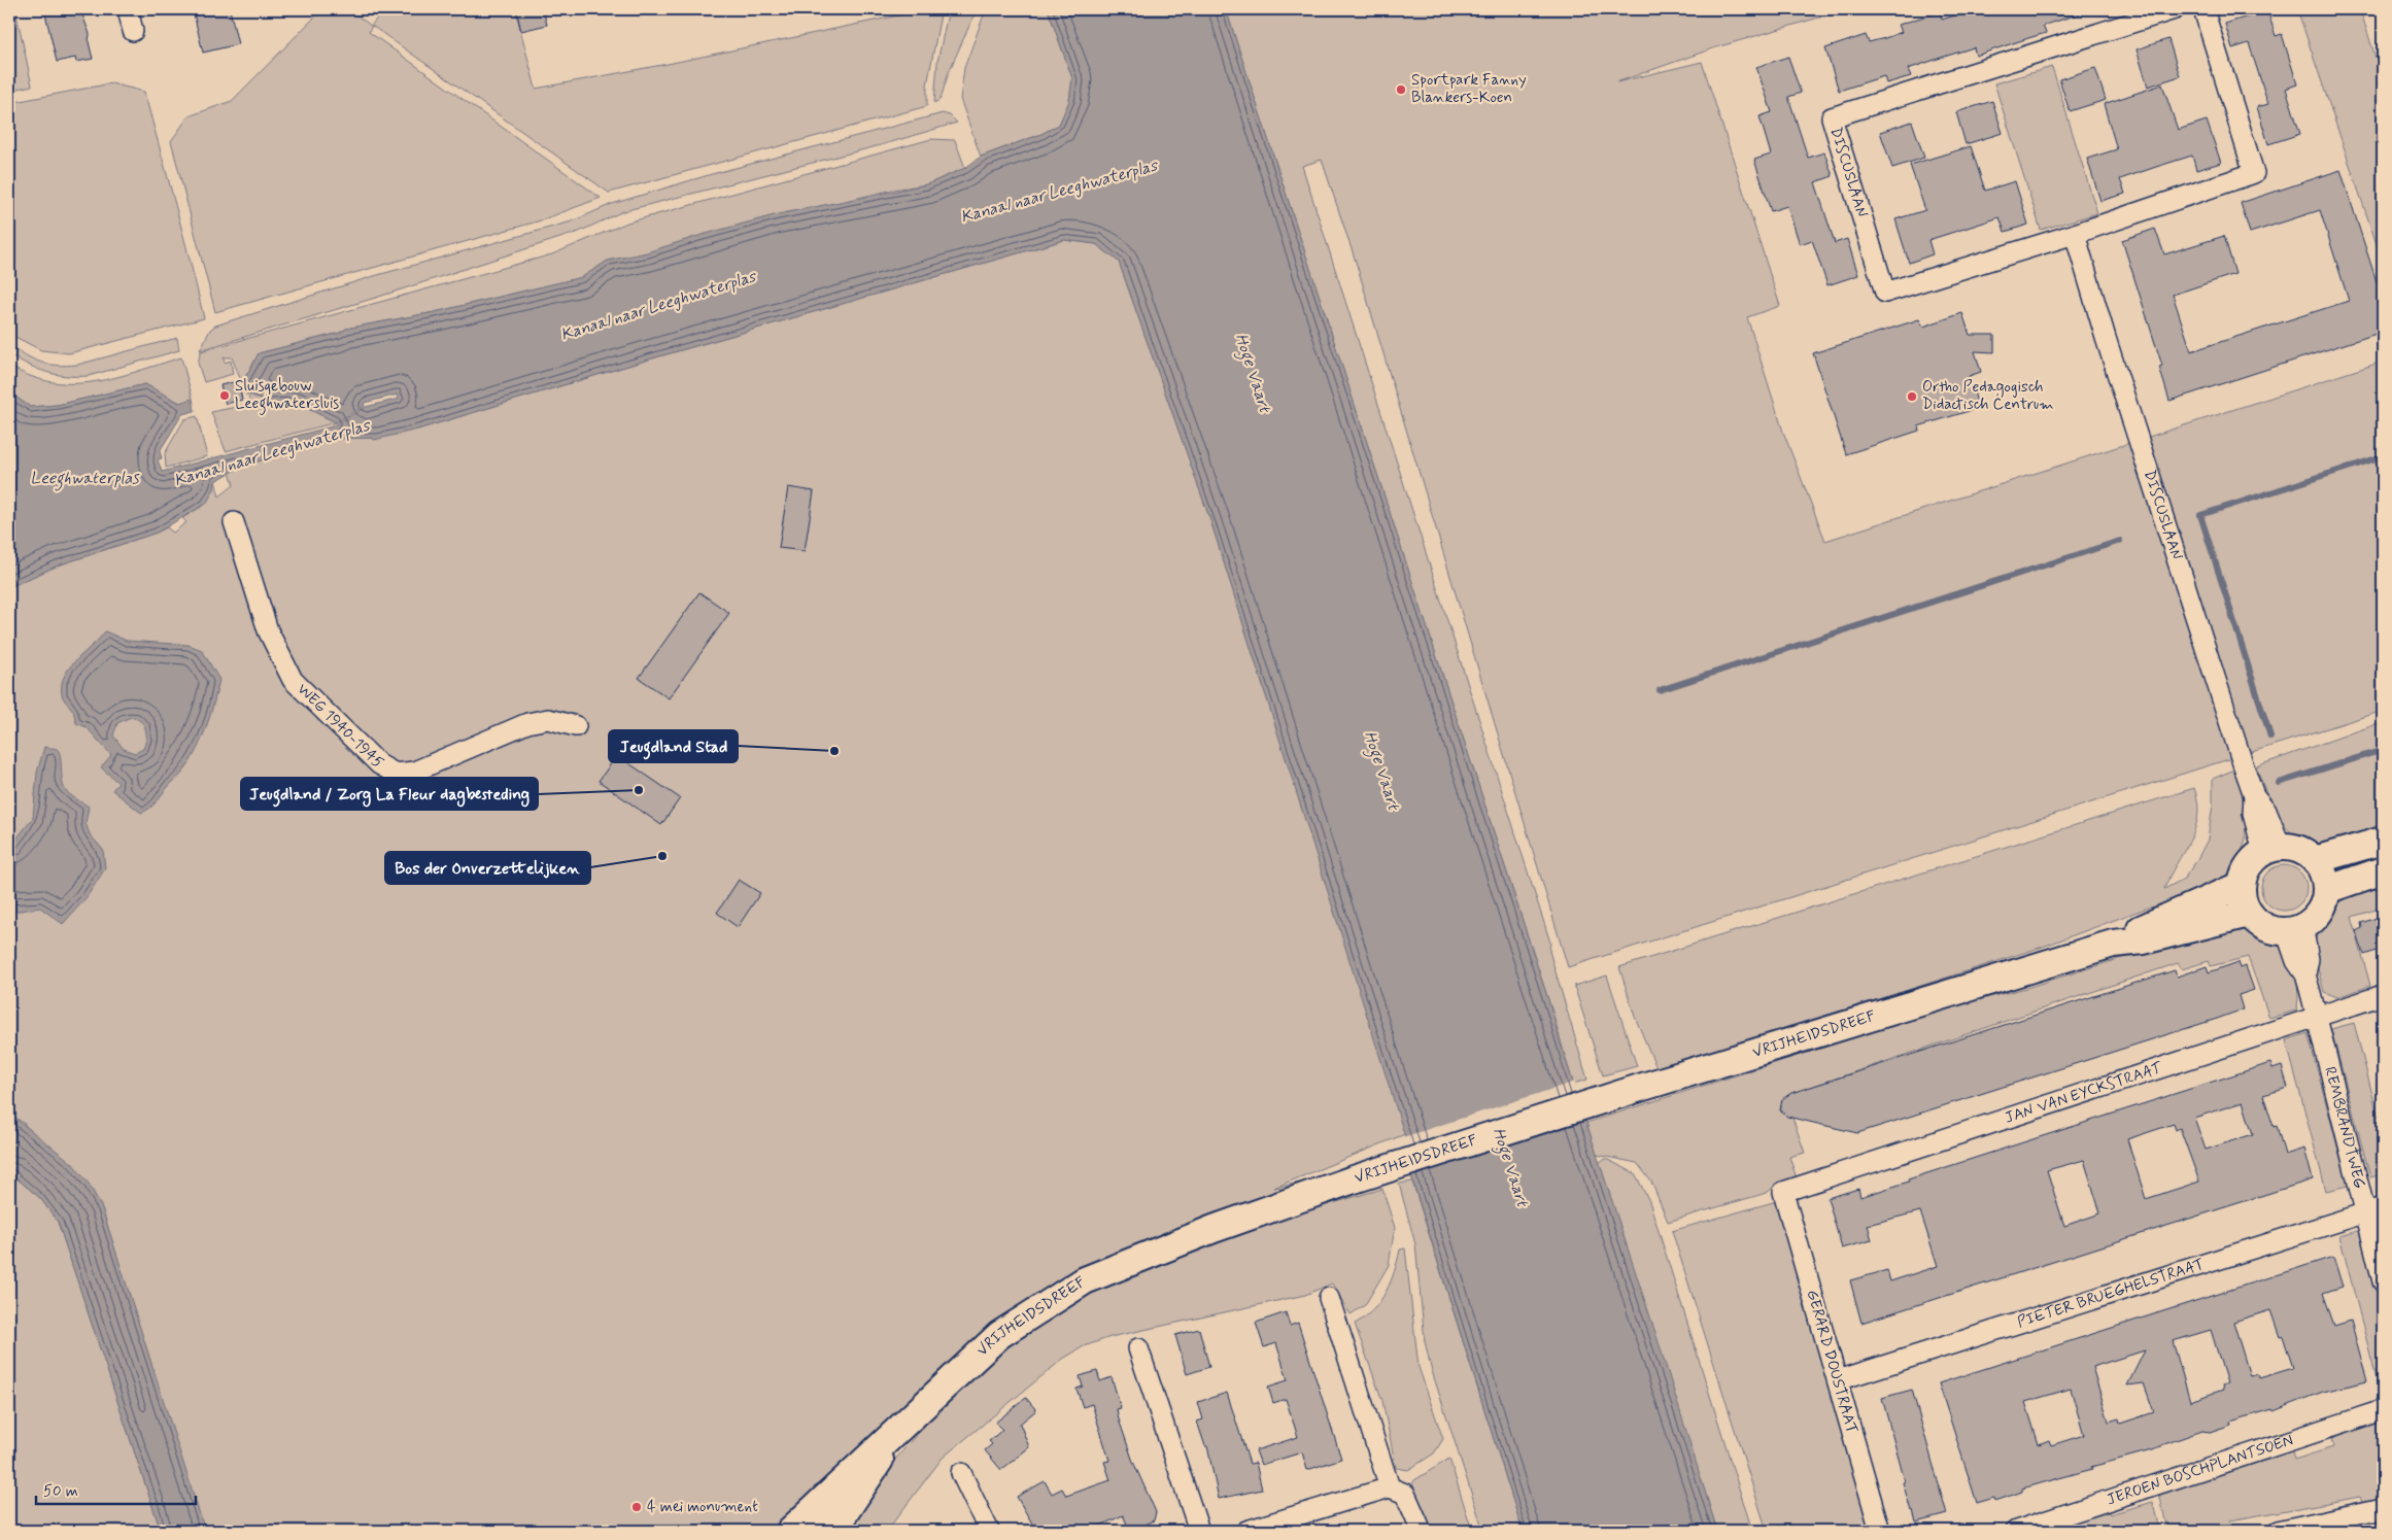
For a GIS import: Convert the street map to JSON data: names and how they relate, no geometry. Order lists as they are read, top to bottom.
{
  "streets": {
    "main road": ["VRIJHEIDSDREEF"],
    "street": [
      "DISCUSLAAN",
      "WEG 1940-1945",
      "JAN VAN EYCKSTRAAT",
      "REMBRANDTWEG",
      "PIETER BRUEGHELSTRAAT",
      "GERARD DOUSTRAAT",
      "JEROEN BOSCHPLANTSOEN"
    ]
  },
  "crossings": [
    ["DISCUSLAAN", "VRIJHEIDSDREEF"],
    ["DISCUSLAAN", "REMBRANDTWEG"],
    ["VRIJHEIDSDREEF", "REMBRANDTWEG"],
    ["JAN VAN EYCKSTRAAT", "REMBRANDTWEG"],
    ["JAN VAN EYCKSTRAAT", "GERARD DOUSTRAAT"],
    ["REMBRANDTWEG", "PIETER BRUEGHELSTRAAT"],
    ["PIETER BRUEGHELSTRAAT", "GERARD DOUSTRAAT"]
  ],
  "water": ["Kanaal naar Leeghwaterplas", "Hoge Vaart", "Leeghwaterplas"],
  "places": [
    "Sportpark Fanny Blankers-Koen",
    "Sluisgebouw Leeghwatersluis",
    "Ortho Pedagogisch Didactisch Centrum",
    "Jeugdland Stad",
    "Jeugdland / Zorg La Fleur dagbesteding",
    "Bos der Onverzettelijken",
    "4 mei monument"
  ],
  "scale_bar": "50 m"
}
